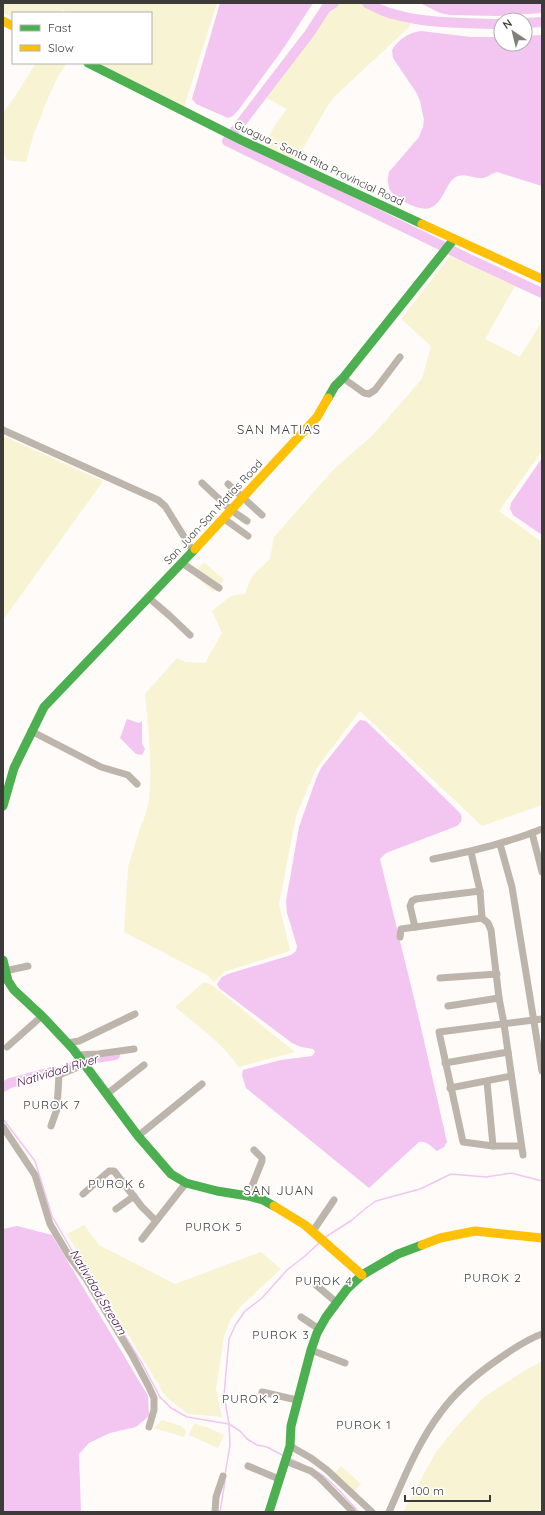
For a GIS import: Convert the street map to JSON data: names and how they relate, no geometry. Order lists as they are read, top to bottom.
{
  "streets": {
    "street": ["Guagua - Santa Rita Provincial Road", "San Juan-San Matias Road"]
  },
  "crossings": [
    ["Guagua - Santa Rita Provincial Road", "San Juan-San Matias Road"]
  ],
  "districts": [
    "SAN MATIAS",
    "PUROK 7",
    "PUROK 6",
    "SAN JUAN",
    "PUROK 5",
    "PUROK 2",
    "PUROK 4",
    "PUROK 3",
    "PUROK 2",
    "PUROK 1"
  ],
  "water": ["Natividad River", "Natividad Stream"],
  "legend": ["Fast", "Slow"],
  "scale_bar": "100 m",
  "north": "top left"
}
